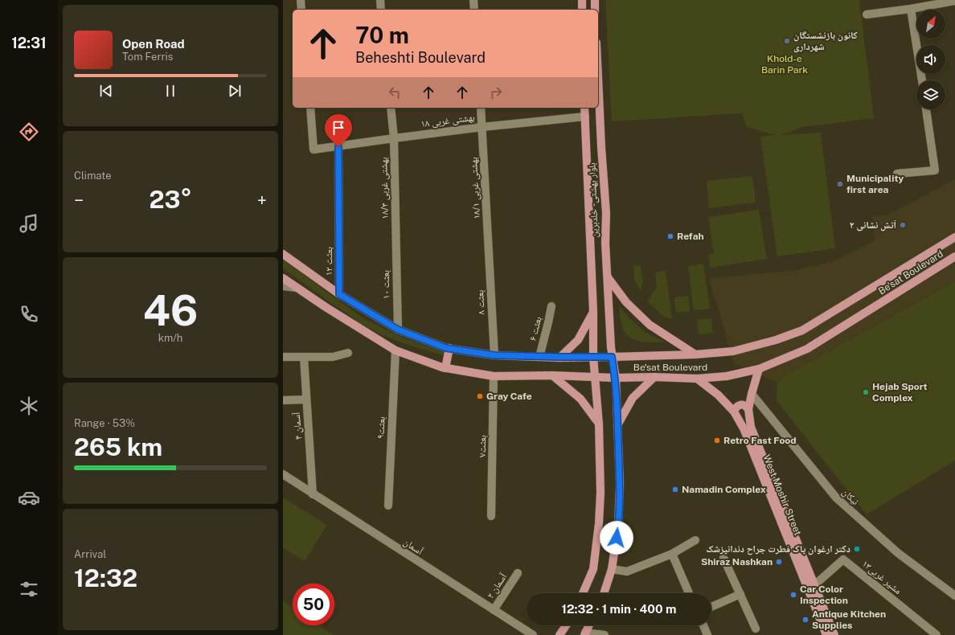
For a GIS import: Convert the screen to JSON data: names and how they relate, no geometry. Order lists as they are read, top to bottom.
{
  "streets": {
    "main road": ["بلوار بهشتی - خلدبرین", "Be'sat Boulevard", "West Moshir Street"],
    "street": [
      "بهشتی غربی ۱۸",
      "بهشتی غربی ۱۸/۳",
      "بهشتی غربی ۱۸/۱",
      "۱۲ بعثت",
      "۱۰ بعثت",
      "۸ بعثت",
      "۶ بعثت",
      "۴ آسمان",
      "بعثت۹",
      "بعثت۷",
      "نیکان",
      "آسمان",
      "مشیر غربی۱۳",
      "۲ آسمان"
    ]
  },
  "crossings": [
    ["بهشتی غربی ۱۸", "بهشتی غربی ۱۸/۳"],
    ["بهشتی غربی ۱۸", "بهشتی غربی ۱۸/۱"],
    ["بهشتی غربی ۱۸", "بلوار بهشتی - خلدبرین"],
    ["بهشتی غربی ۱۸", "۱۲ بعثت"],
    ["بهشتی غربی ۱۸/۳", "۱۰ بعثت"],
    ["بهشتی غربی ۱۸/۱", "۸ بعثت"],
    ["بلوار بهشتی - خلدبرین", "Be'sat Boulevard"],
    ["۱۲ بعثت", "Be'sat Boulevard"],
    ["Be'sat Boulevard", "۱۰ بعثت"],
    ["Be'sat Boulevard", "۸ بعثت"],
    ["Be'sat Boulevard", "۶ بعثت"],
    ["Be'sat Boulevard", "بعثت۹"],
    ["Be'sat Boulevard", "بعثت۷"],
    ["Be'sat Boulevard", "West Moshir Street"],
    ["۴ آسمان", "آسمان"],
    ["West Moshir Street", "نیکان"],
    ["West Moshir Street", "مشیر غربی۱۳"],
    ["آسمان", "۲ آسمان"]
  ],
  "parks": ["Khold-e Barin Park"],
  "places": [
    "کانون بازنشستگان شهرداری",
    "Municipality first area",
    "آتش نشانی ۲",
    "Refah",
    "Hejab Sport Complex",
    "Gray Cafe",
    "Retro Fast Food",
    "Namadin Complex",
    "دکتر ارغوان پاک فطرت جراح دندانپزشک",
    "Shiraz Nashkan",
    "Car Color Inspection",
    "Antique Kitchen Supplies"
  ],
  "north": "top right",
  "page": {
    "tabs": "12:31",
    "turn": ["70 m", "Beheshti Boulevard"],
    "song": ["Open Road", "Tom Ferris"],
    "tile": [
      "Climate",
      ["46", "km/h"],
      ["Range · 53%", "265 km"],
      ["Arrival", "12:32"]
    ],
    "heat": ["−", "23°", "+"],
    "limit": "50",
    "trip": "12:32 · 1 min · 400 m"
  }
}
